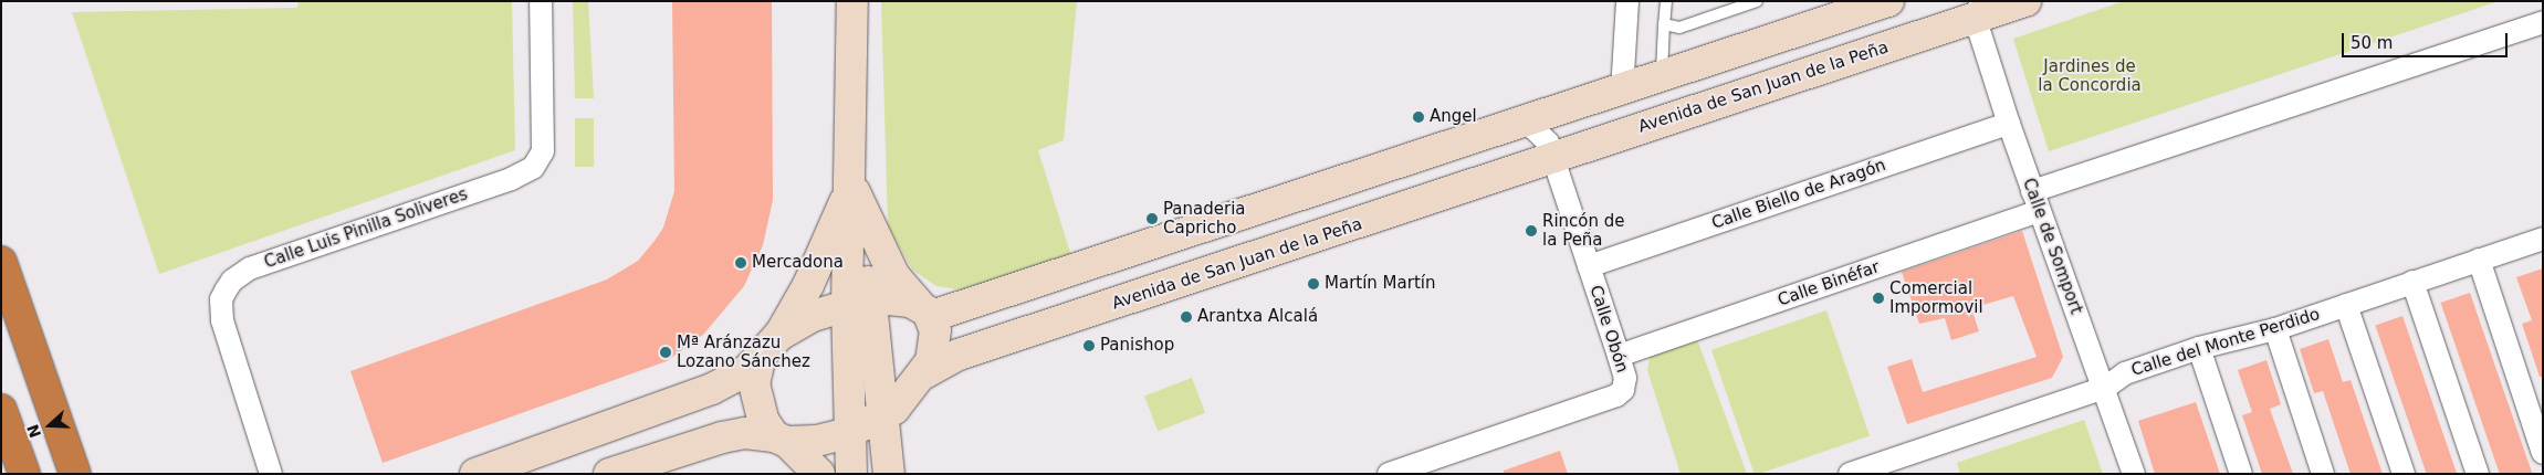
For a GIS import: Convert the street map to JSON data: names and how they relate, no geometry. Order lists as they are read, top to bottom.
{
  "streets": {
    "main road": ["Avenida de San Juan de la Peña"],
    "street": [
      "Calle Biello de Aragón",
      "Calle Luis Pinilla Soliveres",
      "Calle de Somport",
      "Calle Binéfar",
      "Calle Obón",
      "Calle del Monte Perdido"
    ]
  },
  "crossings": [
    ["Avenida de San Juan de la Peña", "Calle de Somport"],
    ["Avenida de San Juan de la Peña", "Calle Obón"],
    ["Calle Biello de Aragón", "Calle de Somport"],
    ["Calle Biello de Aragón", "Calle Obón"],
    ["Calle de Somport", "Calle Binéfar"],
    ["Calle de Somport", "Calle del Monte Perdido"],
    ["Calle Binéfar", "Calle Obón"]
  ],
  "parks": ["Jardines de la Concordia"],
  "places": [
    "Angel",
    "Panaderia Capricho",
    "Rincón de la Peña",
    "Mercadona",
    "Martín Martín",
    "Comercial Impormovil",
    "Arantxa Alcalá",
    "Panishop",
    "Mª Aránzazu Lozano Sánchez"
  ],
  "scale_bar": "50 m",
  "north": "left"
}
